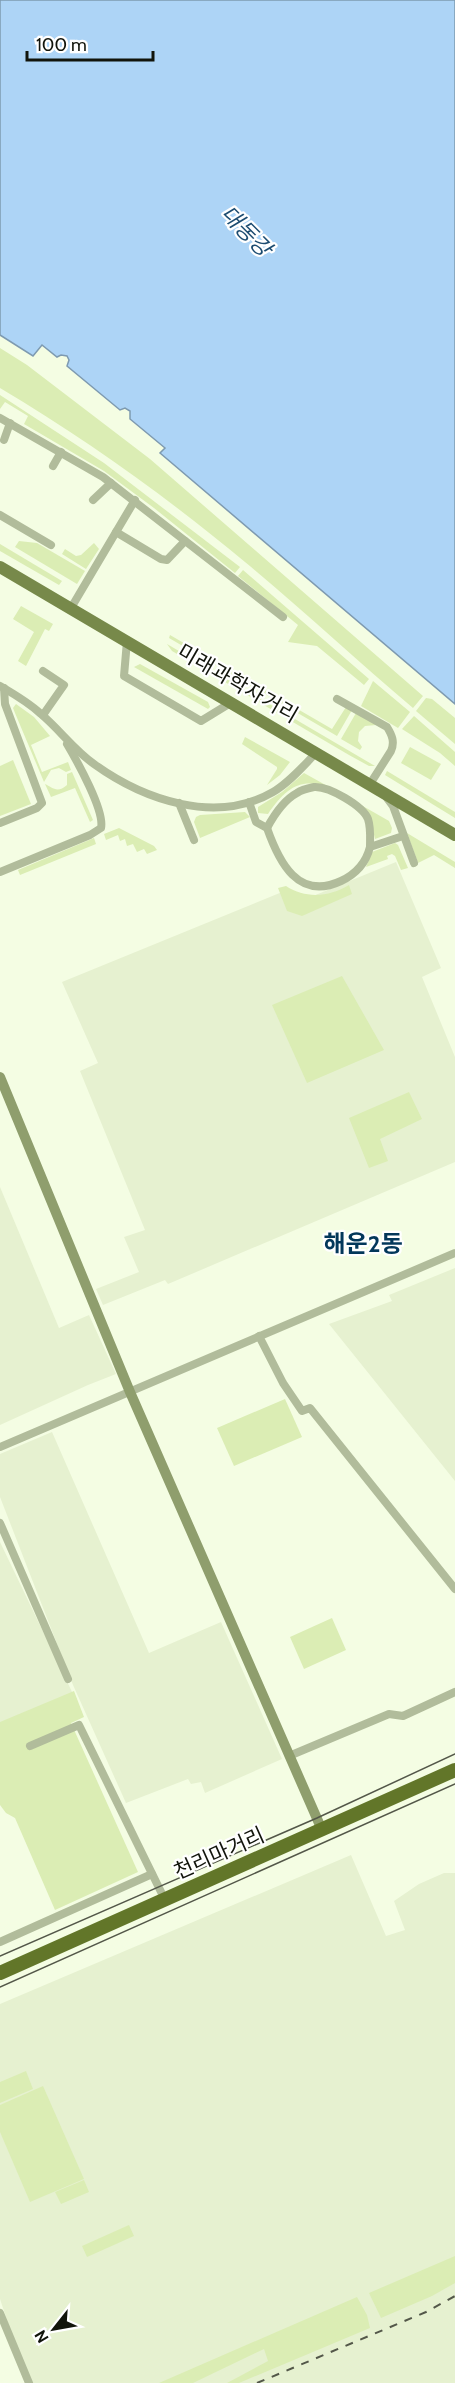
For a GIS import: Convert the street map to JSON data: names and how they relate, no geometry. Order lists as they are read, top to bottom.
{
  "streets": {
    "highway": ["천리마거리"],
    "main road": ["미래과학자거리"]
  },
  "districts": ["해운2동"],
  "water": ["대동강"],
  "scale_bar": "100 m",
  "north": "bottom left"
}
